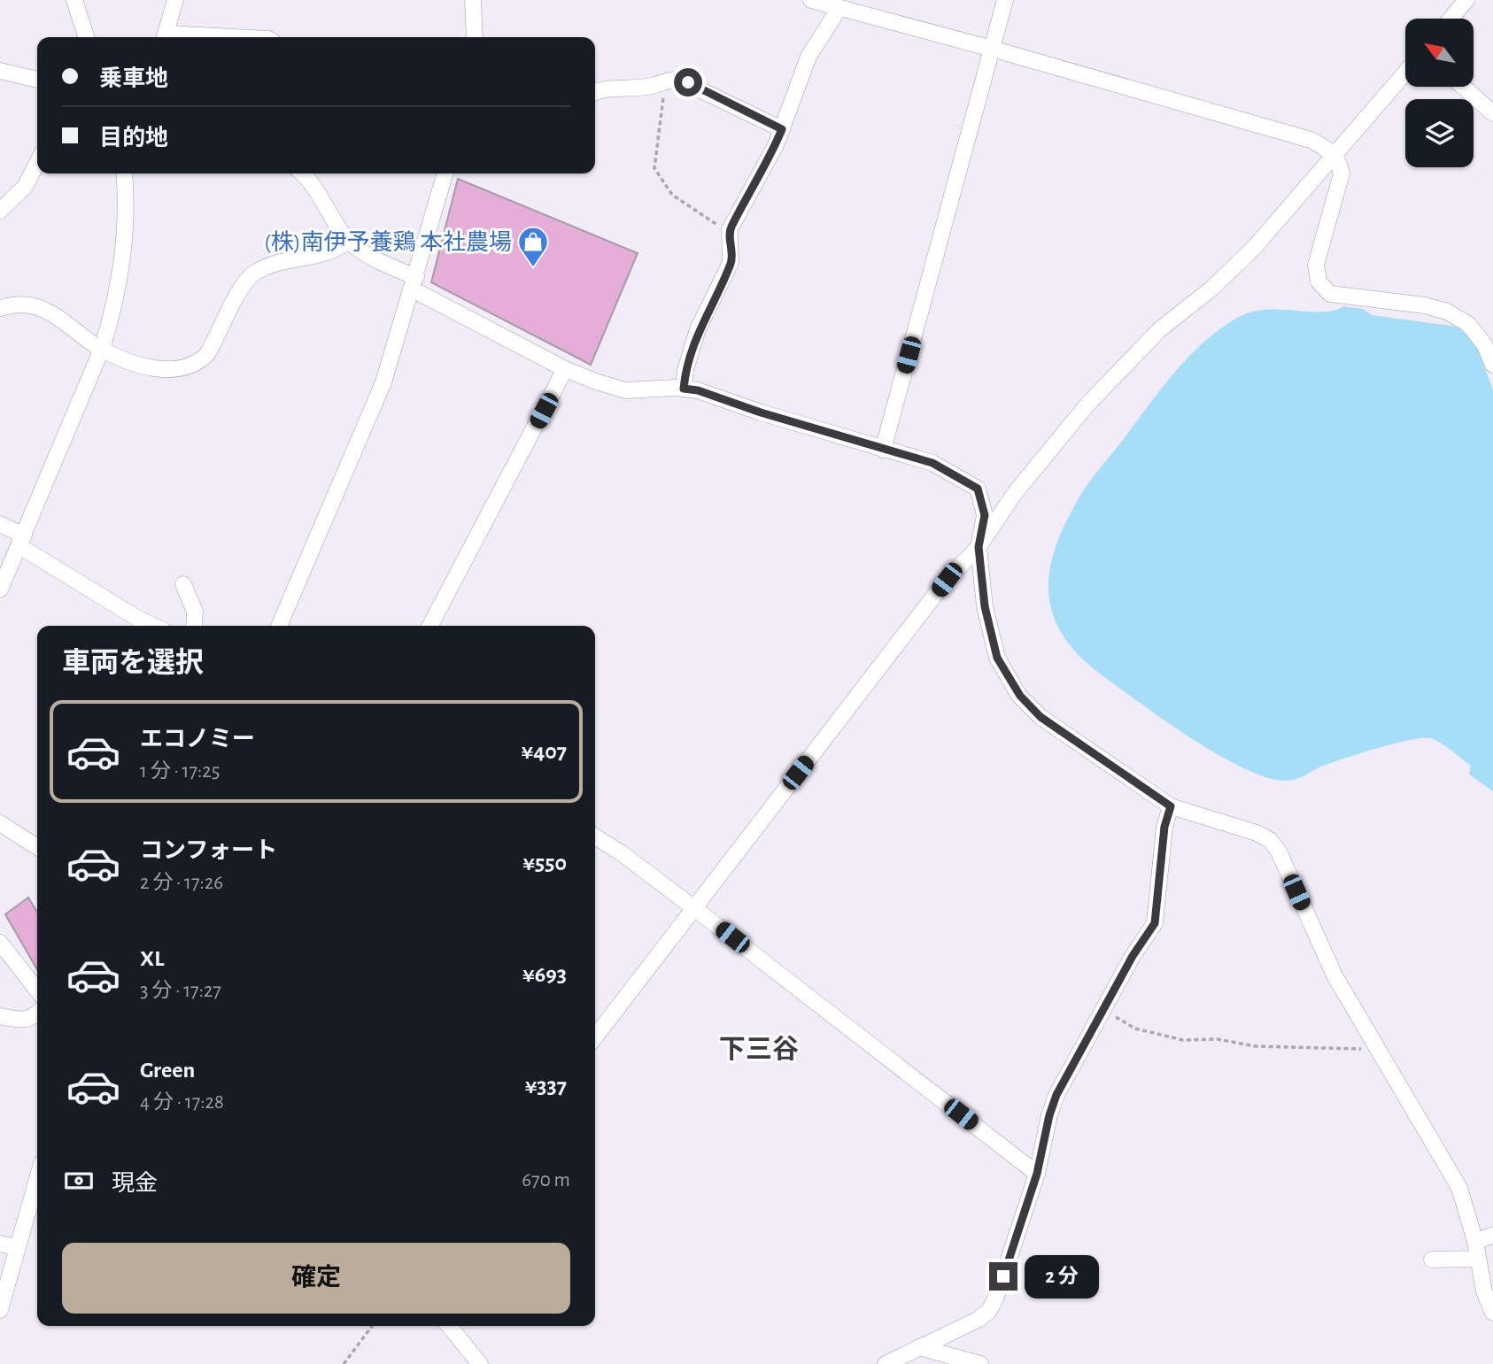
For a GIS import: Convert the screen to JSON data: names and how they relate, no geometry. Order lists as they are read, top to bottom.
{
  "districts": ["下三谷"],
  "places": {
    "shop": ["(株)南伊予養鶏 本社農場"]
  },
  "north": "top left",
  "page": {
    "banner": ["乗車地", "目的地"],
    "heading": "車両を選択",
    "list": [
      {
        "name": "エコノミー",
        "note": "1 分 · 17:25",
        "value": "¥407"
      },
      {
        "name": "コンフォート",
        "note": "2 分 · 17:26",
        "value": "¥550"
      },
      {
        "name": "XL",
        "note": "3 分 · 17:27",
        "value": "¥693"
      },
      {
        "name": "Green",
        "note": "4 分 · 17:28",
        "value": "¥337"
      }
    ],
    "pay": ["現金", "670 m"],
    "buttons": "確定",
    "bubble": "2 分"
  }
}
